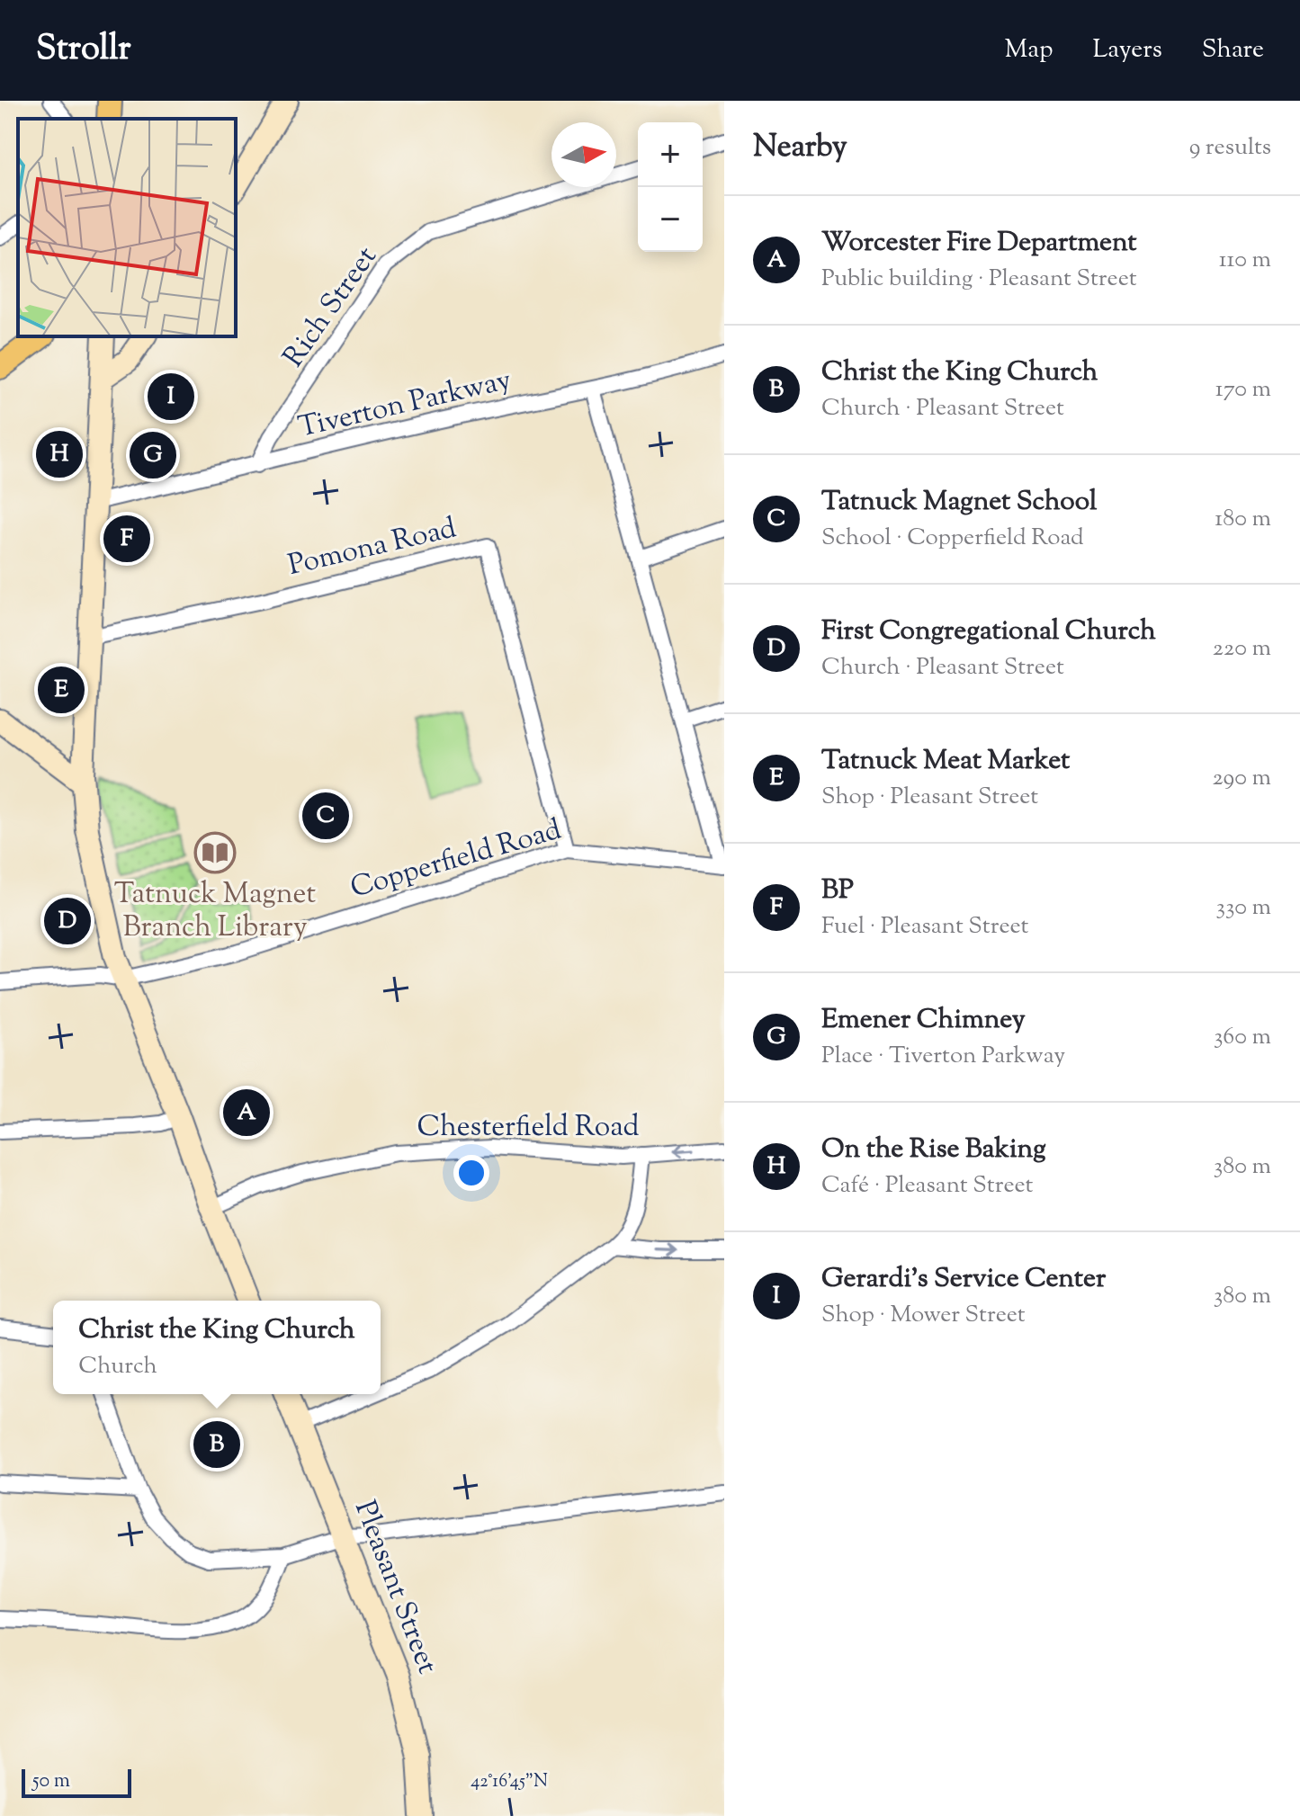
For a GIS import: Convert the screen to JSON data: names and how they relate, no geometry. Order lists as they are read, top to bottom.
{
  "streets": {
    "main road": ["Pleasant Street"],
    "street": [
      "Rich Street",
      "Tiverton Parkway",
      "Pomona Road",
      "Copperfield Road",
      "Chesterfield Road"
    ]
  },
  "crossings": [
    ["Rich Street", "Tiverton Parkway"],
    ["Pomona Road", "Copperfield Road"]
  ],
  "places": {
    "library": ["Tatnuck Magnet Branch Library"]
  },
  "scale_bar": "50 m",
  "north": "right",
  "page": {
    "header": "Strollr",
    "nav": ["Map", "Layers", "Share"],
    "heading": ["Nearby", "9 results"],
    "map_buttons": ["+", "−"],
    "list": [
      {
        "mark": "A",
        "name": "Worcester Fire Department",
        "note": "Public building · Pleasant Street",
        "value": "110 m"
      },
      {
        "mark": "B",
        "name": "Christ the King Church",
        "note": "Church · Pleasant Street",
        "value": "170 m"
      },
      {
        "mark": "C",
        "name": "Tatnuck Magnet School",
        "note": "School · Copperfield Road",
        "value": "180 m"
      },
      {
        "mark": "D",
        "name": "First Congregational Church",
        "note": "Church · Pleasant Street",
        "value": "220 m"
      },
      {
        "mark": "E",
        "name": "Tatnuck Meat Market",
        "note": "Shop · Pleasant Street",
        "value": "290 m"
      },
      {
        "mark": "F",
        "name": "BP",
        "note": "Fuel · Pleasant Street",
        "value": "330 m"
      },
      {
        "mark": "G",
        "name": "Emener Chimney",
        "note": "Place · Tiverton Parkway",
        "value": "360 m"
      },
      {
        "mark": "H",
        "name": "On the Rise Baking",
        "note": "Café · Pleasant Street",
        "value": "380 m"
      },
      {
        "mark": "I",
        "name": "Gerardi's Service Center",
        "note": "Shop · Mower Street",
        "value": "380 m"
      }
    ],
    "pins": [
      "I",
      "H",
      "G",
      "F",
      "E",
      "C",
      "D",
      "A",
      "B"
    ],
    "popup": ["Christ the King Church", "Church"],
    "scale": "50 m"
  },
  "coordinates": ["42°16'45\"N"]
}
